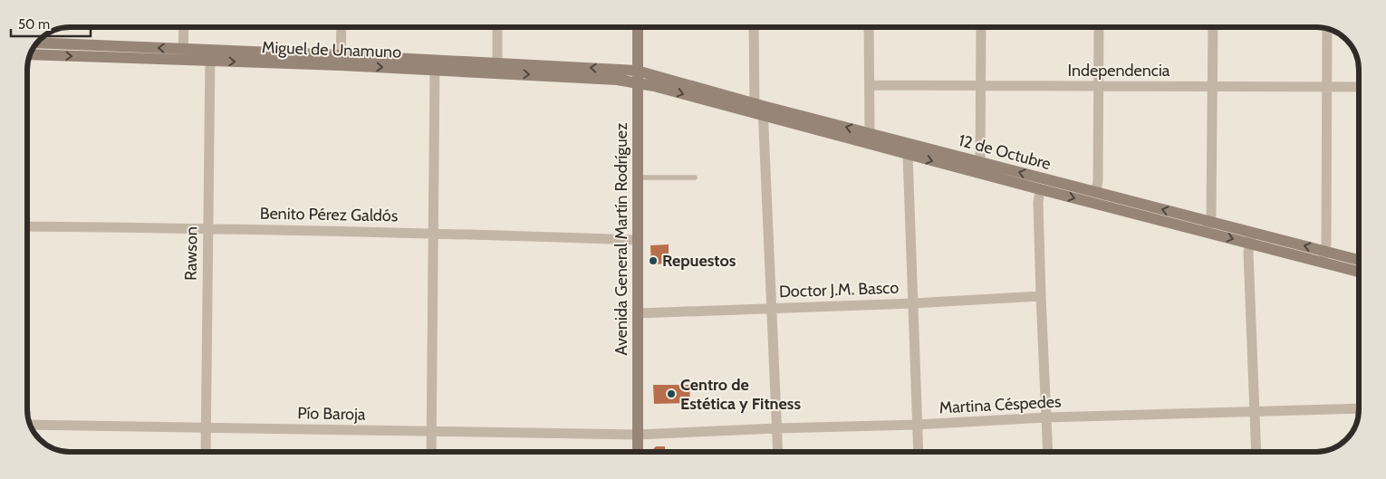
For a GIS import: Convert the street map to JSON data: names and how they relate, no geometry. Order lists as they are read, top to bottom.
{
  "streets": {
    "street": [
      "Miguel de Unamuno",
      "Independencia",
      "12 de Octubre",
      "Benito Pérez Galdós",
      "Avenida General Martín Rodríguez",
      "Rawson",
      "Doctor J.M. Basco",
      "Martina Céspedes",
      "Pío Baroja"
    ]
  },
  "crossings": [
    ["Miguel de Unamuno", "12 de Octubre"],
    ["Miguel de Unamuno", "Avenida General Martín Rodríguez"],
    ["Miguel de Unamuno", "Rawson"],
    ["12 de Octubre", "Avenida General Martín Rodríguez"],
    ["Benito Pérez Galdós", "Avenida General Martín Rodríguez"],
    ["Benito Pérez Galdós", "Rawson"],
    ["Avenida General Martín Rodríguez", "Doctor J.M. Basco"],
    ["Avenida General Martín Rodríguez", "Martina Céspedes"],
    ["Avenida General Martín Rodríguez", "Pío Baroja"],
    ["Rawson", "Pío Baroja"],
    ["Martina Céspedes", "Pío Baroja"]
  ],
  "places": ["Repuestos", "Centro de Estética y Fitness"],
  "scale_bar": "50 m"
}
